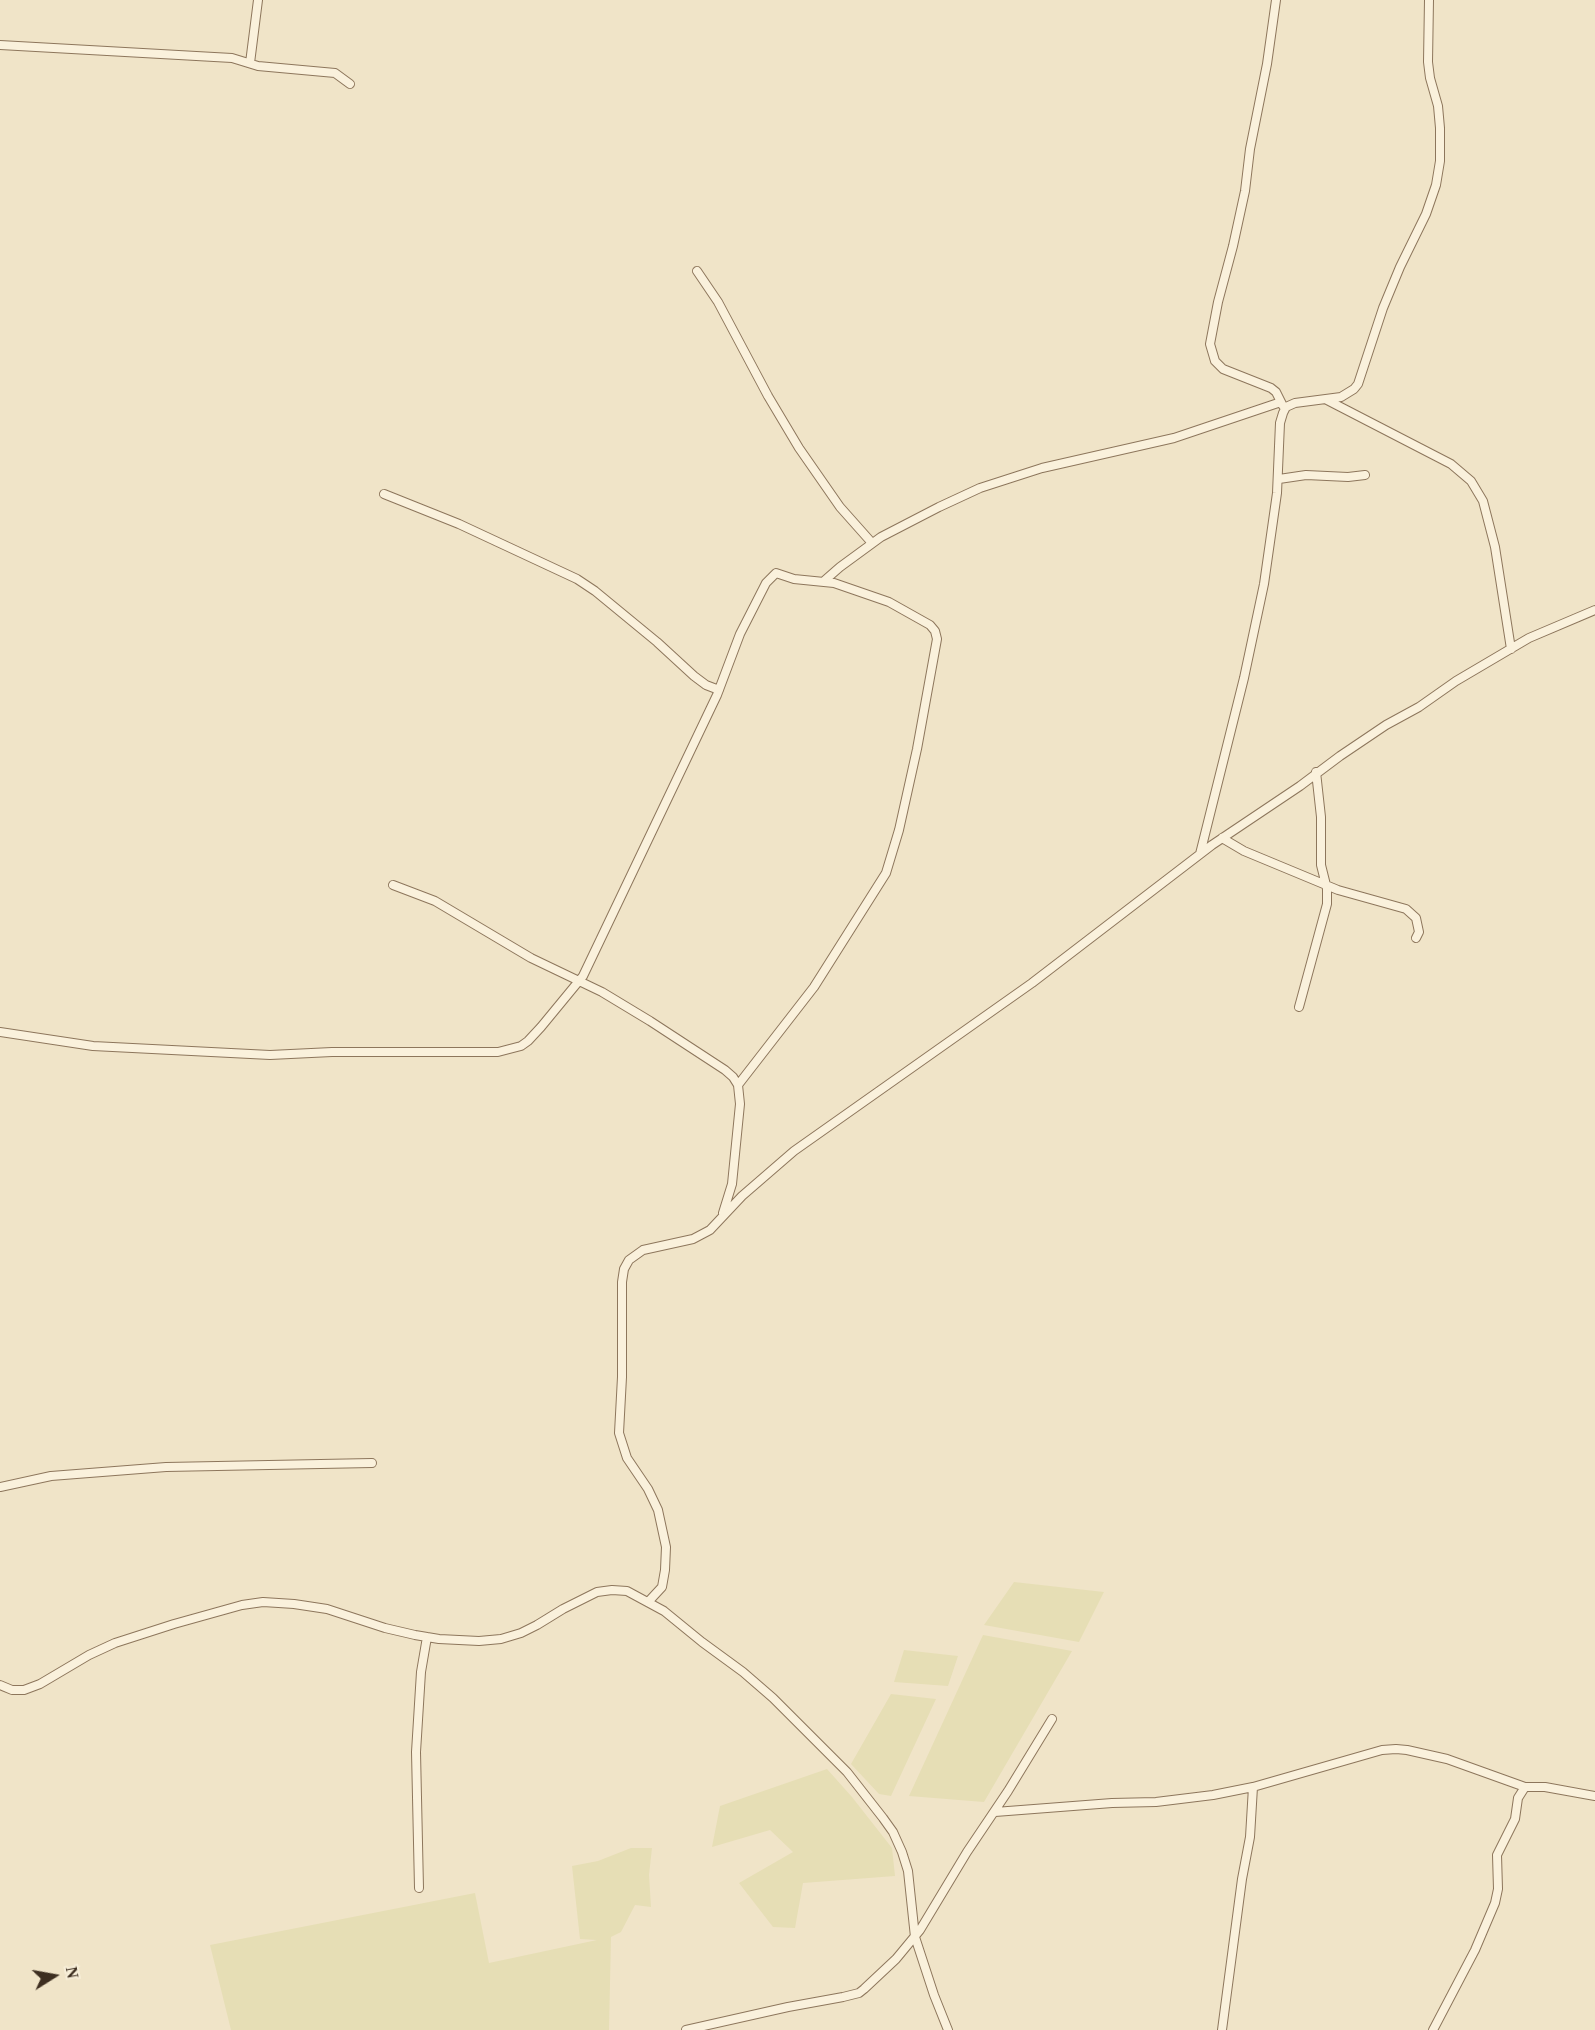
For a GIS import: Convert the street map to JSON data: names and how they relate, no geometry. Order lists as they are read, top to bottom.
{
  "north": "right"
}
